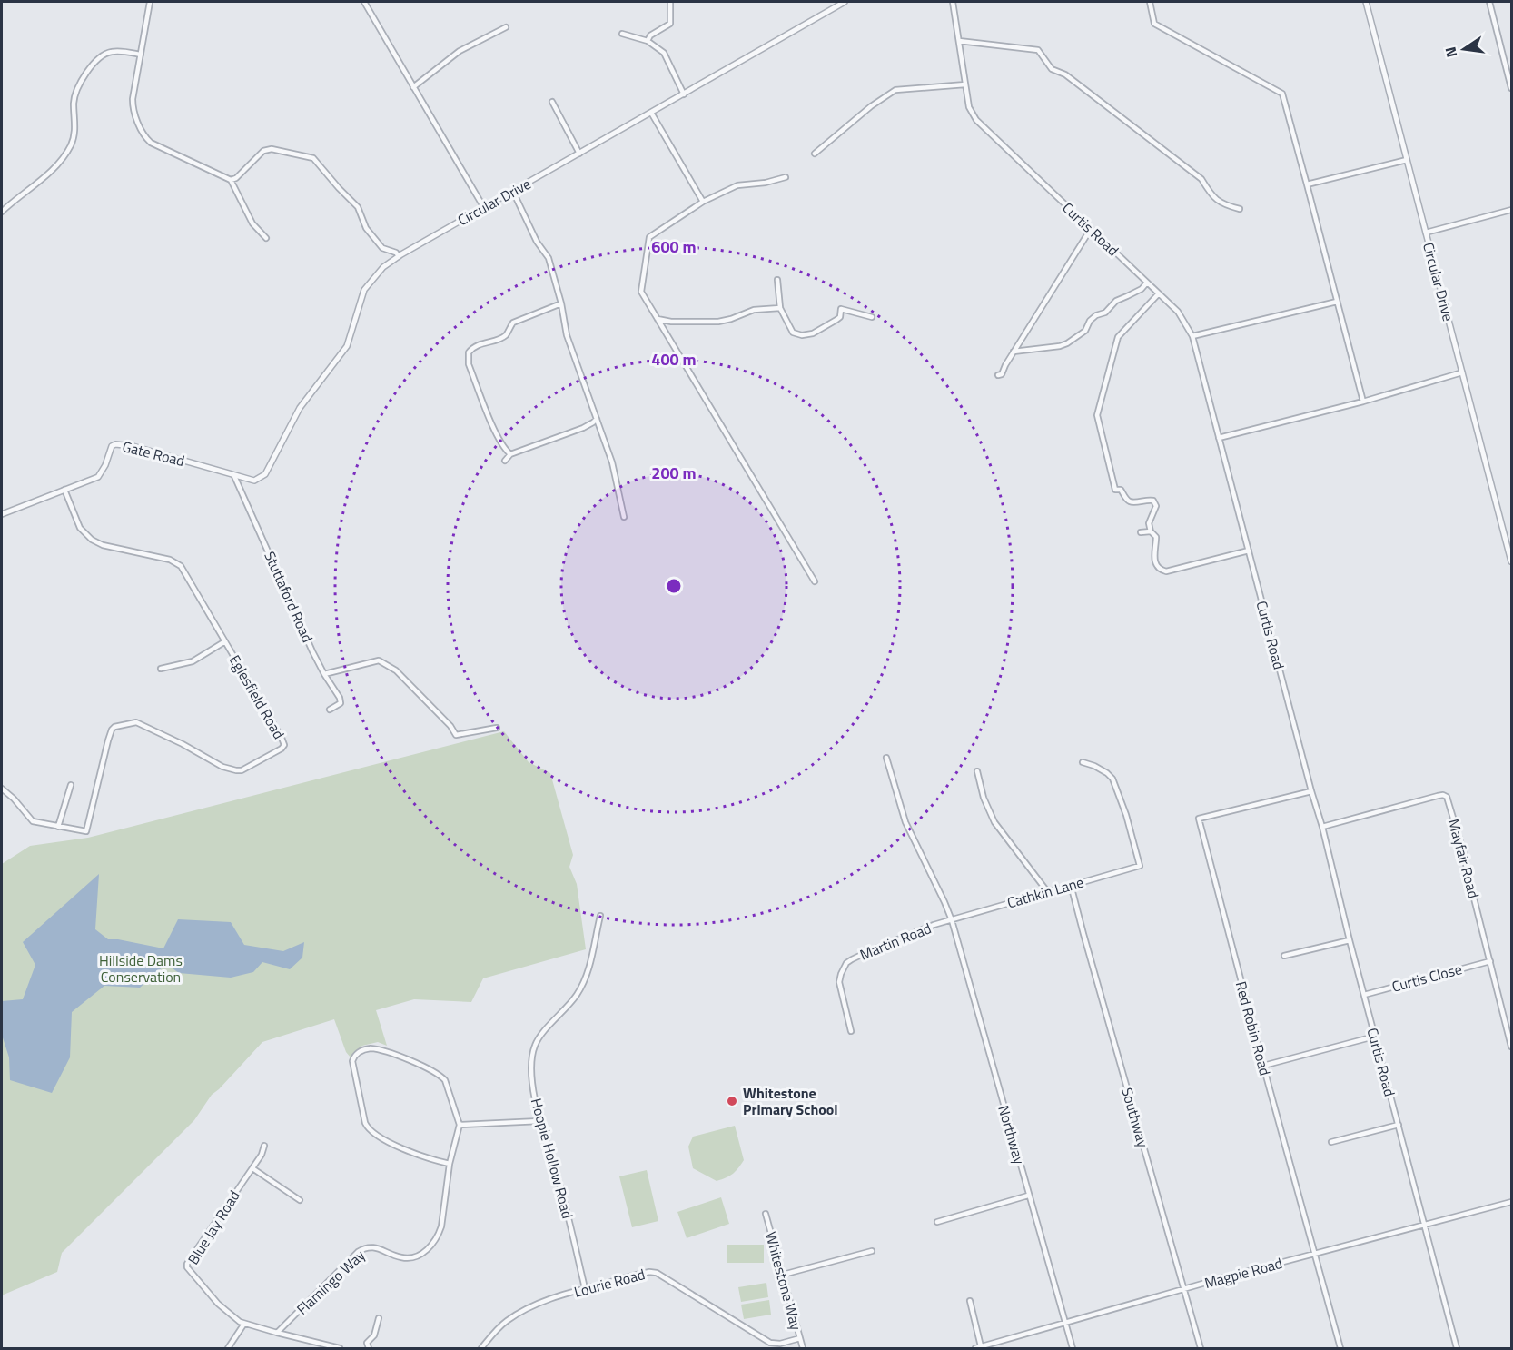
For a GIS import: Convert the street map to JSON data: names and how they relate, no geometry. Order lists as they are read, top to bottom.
{
  "streets": {
    "street": [
      "Circular Drive",
      "Curtis Road",
      "Gate Road",
      "Stuttaford Road",
      "Eglesfield Road",
      "Mayfair Road",
      "Cathkin Lane",
      "Martin Road",
      "Curtis Close",
      "Red Robin Road",
      "Southway",
      "Northway",
      "Hoopie Hollow Road",
      "Blue Jay Road",
      "Magpie Road",
      "Whitestone Way",
      "Flamingo Way",
      "Lourie Road"
    ]
  },
  "crossings": [
    ["Circular Drive", "Gate Road"],
    ["Circular Drive", "Stuttaford Road"],
    ["Curtis Road", "Mayfair Road"],
    ["Curtis Road", "Curtis Close"],
    ["Curtis Road", "Red Robin Road"],
    ["Curtis Road", "Magpie Road"],
    ["Gate Road", "Stuttaford Road"],
    ["Gate Road", "Eglesfield Road"],
    ["Mayfair Road", "Curtis Close"],
    ["Cathkin Lane", "Martin Road"],
    ["Cathkin Lane", "Southway"],
    ["Cathkin Lane", "Northway"],
    ["Martin Road", "Northway"],
    ["Red Robin Road", "Magpie Road"],
    ["Southway", "Magpie Road"],
    ["Northway", "Magpie Road"],
    ["Hoopie Hollow Road", "Lourie Road"],
    ["Blue Jay Road", "Flamingo Way"],
    ["Whitestone Way", "Lourie Road"]
  ],
  "parks": ["Hillside Dams Conservation"],
  "places": ["Whitestone Primary School"],
  "north": "left",
  "rings": ["600 m", "400 m", "200 m"]
}
